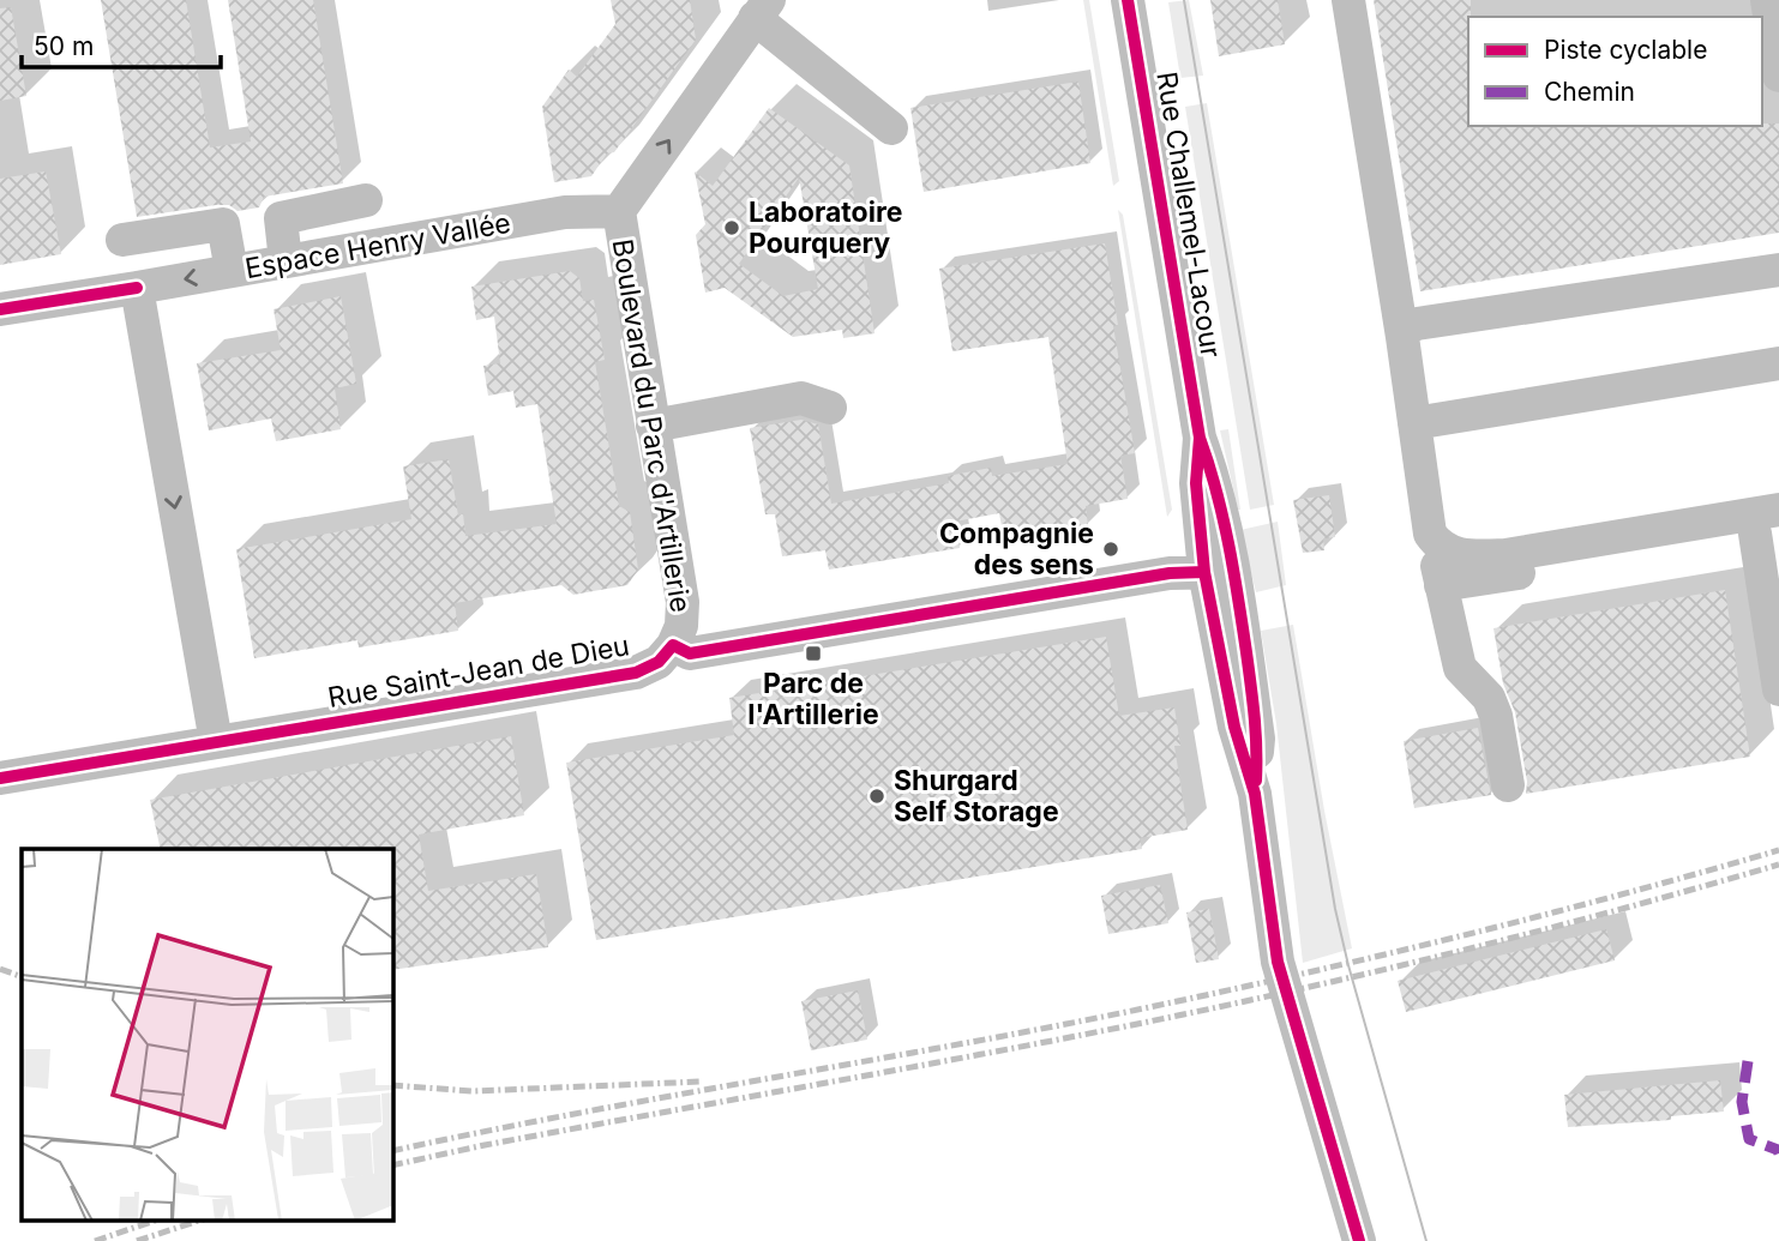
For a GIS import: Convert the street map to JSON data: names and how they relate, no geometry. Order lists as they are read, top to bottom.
{
  "streets": {
    "street": [
      "Rue Challemel-Lacour",
      "Espace Henry Vallée",
      "Boulevard du Parc d'Artillerie",
      "Rue Saint-Jean de Dieu"
    ]
  },
  "crossings": [
    ["Espace Henry Vallée", "Boulevard du Parc d'Artillerie"],
    ["Boulevard du Parc d'Artillerie", "Rue Saint-Jean de Dieu"]
  ],
  "one_way": ["Boulevard du Parc d'Artillerie"],
  "places": {
    "other": ["Laboratoire Pourquery", "Compagnie des sens", "Shurgard Self Storage"],
    "transit": ["Parc de l'Artillerie"]
  },
  "legend": ["Piste cyclable", "Chemin"],
  "scale_bar": "50 m"
}
